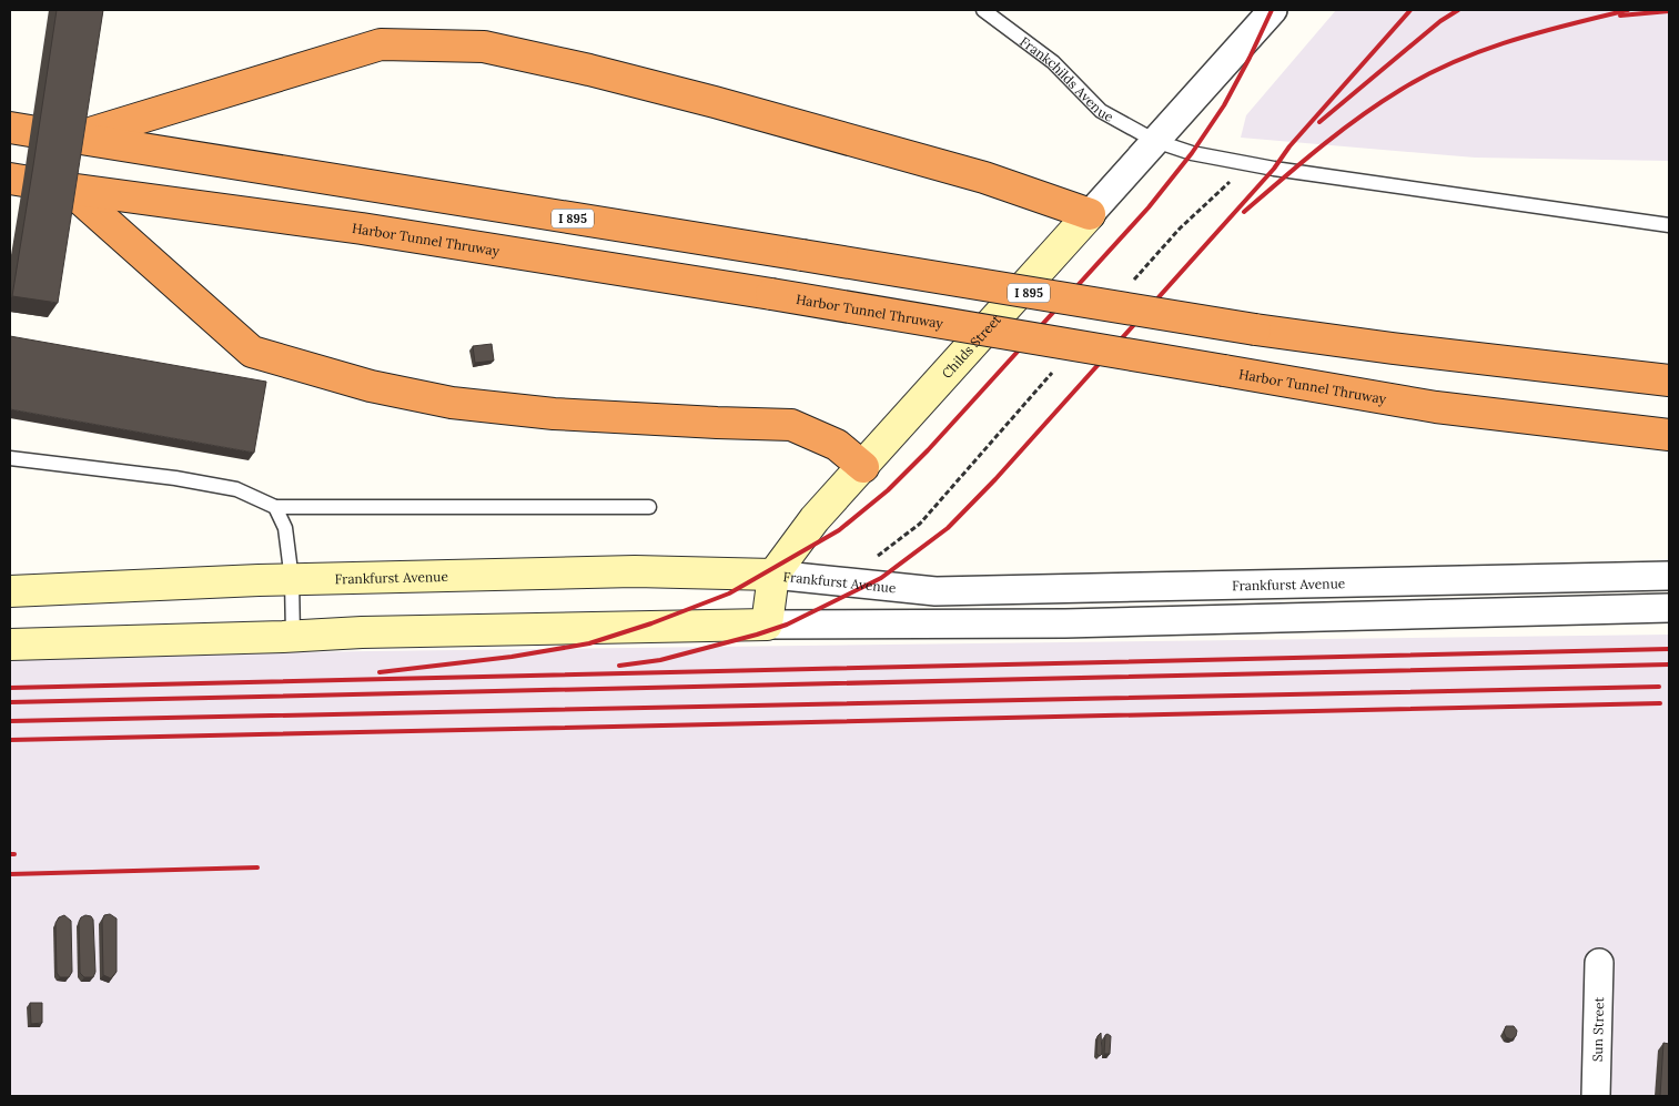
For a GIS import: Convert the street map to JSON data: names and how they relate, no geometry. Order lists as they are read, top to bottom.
{
  "streets": {
    "highway": ["I 895", "Harbor Tunnel Thruway"],
    "main road": ["Childs Street", "Frankfurst Avenue"],
    "street": ["Sun Street"],
    "lane": ["Frankchilds Avenue"]
  },
  "crossings": [
    ["Frankchilds Avenue", "Childs Street"],
    ["I 895", "Childs Street"],
    ["Harbor Tunnel Thruway", "Childs Street"],
    ["Childs Street", "Frankfurst Avenue"]
  ]
}
